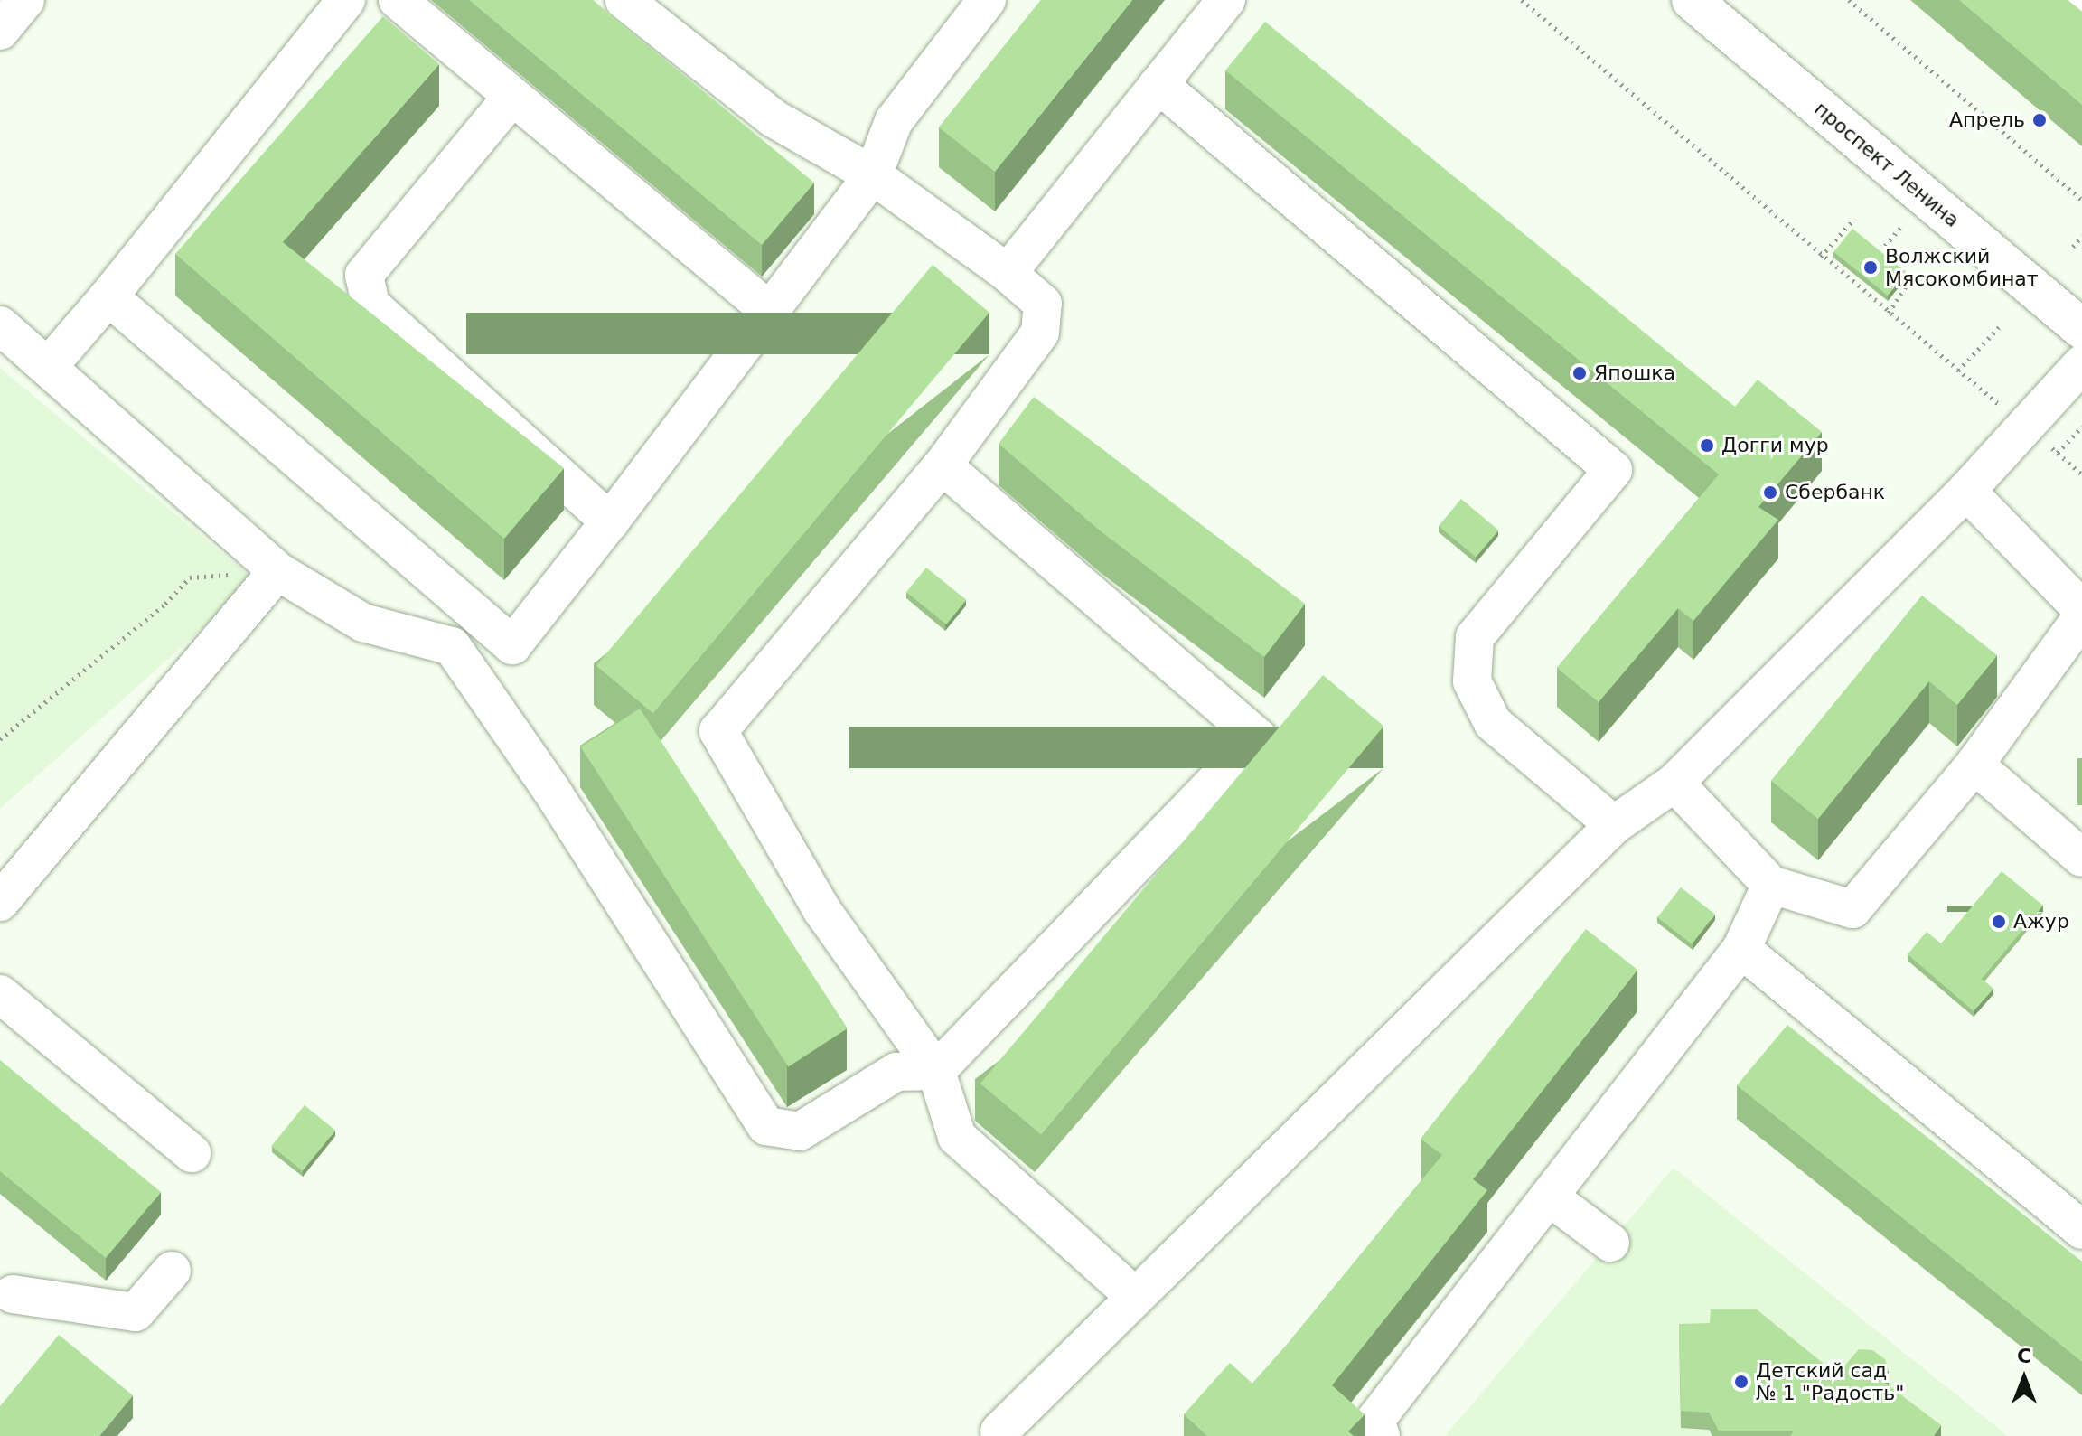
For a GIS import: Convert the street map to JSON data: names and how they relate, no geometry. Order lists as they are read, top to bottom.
{
  "streets": {
    "main road": ["проспект Ленина"]
  },
  "places": [
    "Апрель",
    "Волжский Мясокомбинат",
    "Япошка",
    "Догги мур",
    "Сбербанк",
    "Ажур",
    "Детский сад № 1 \"Радость\""
  ],
  "north": "top"
}
